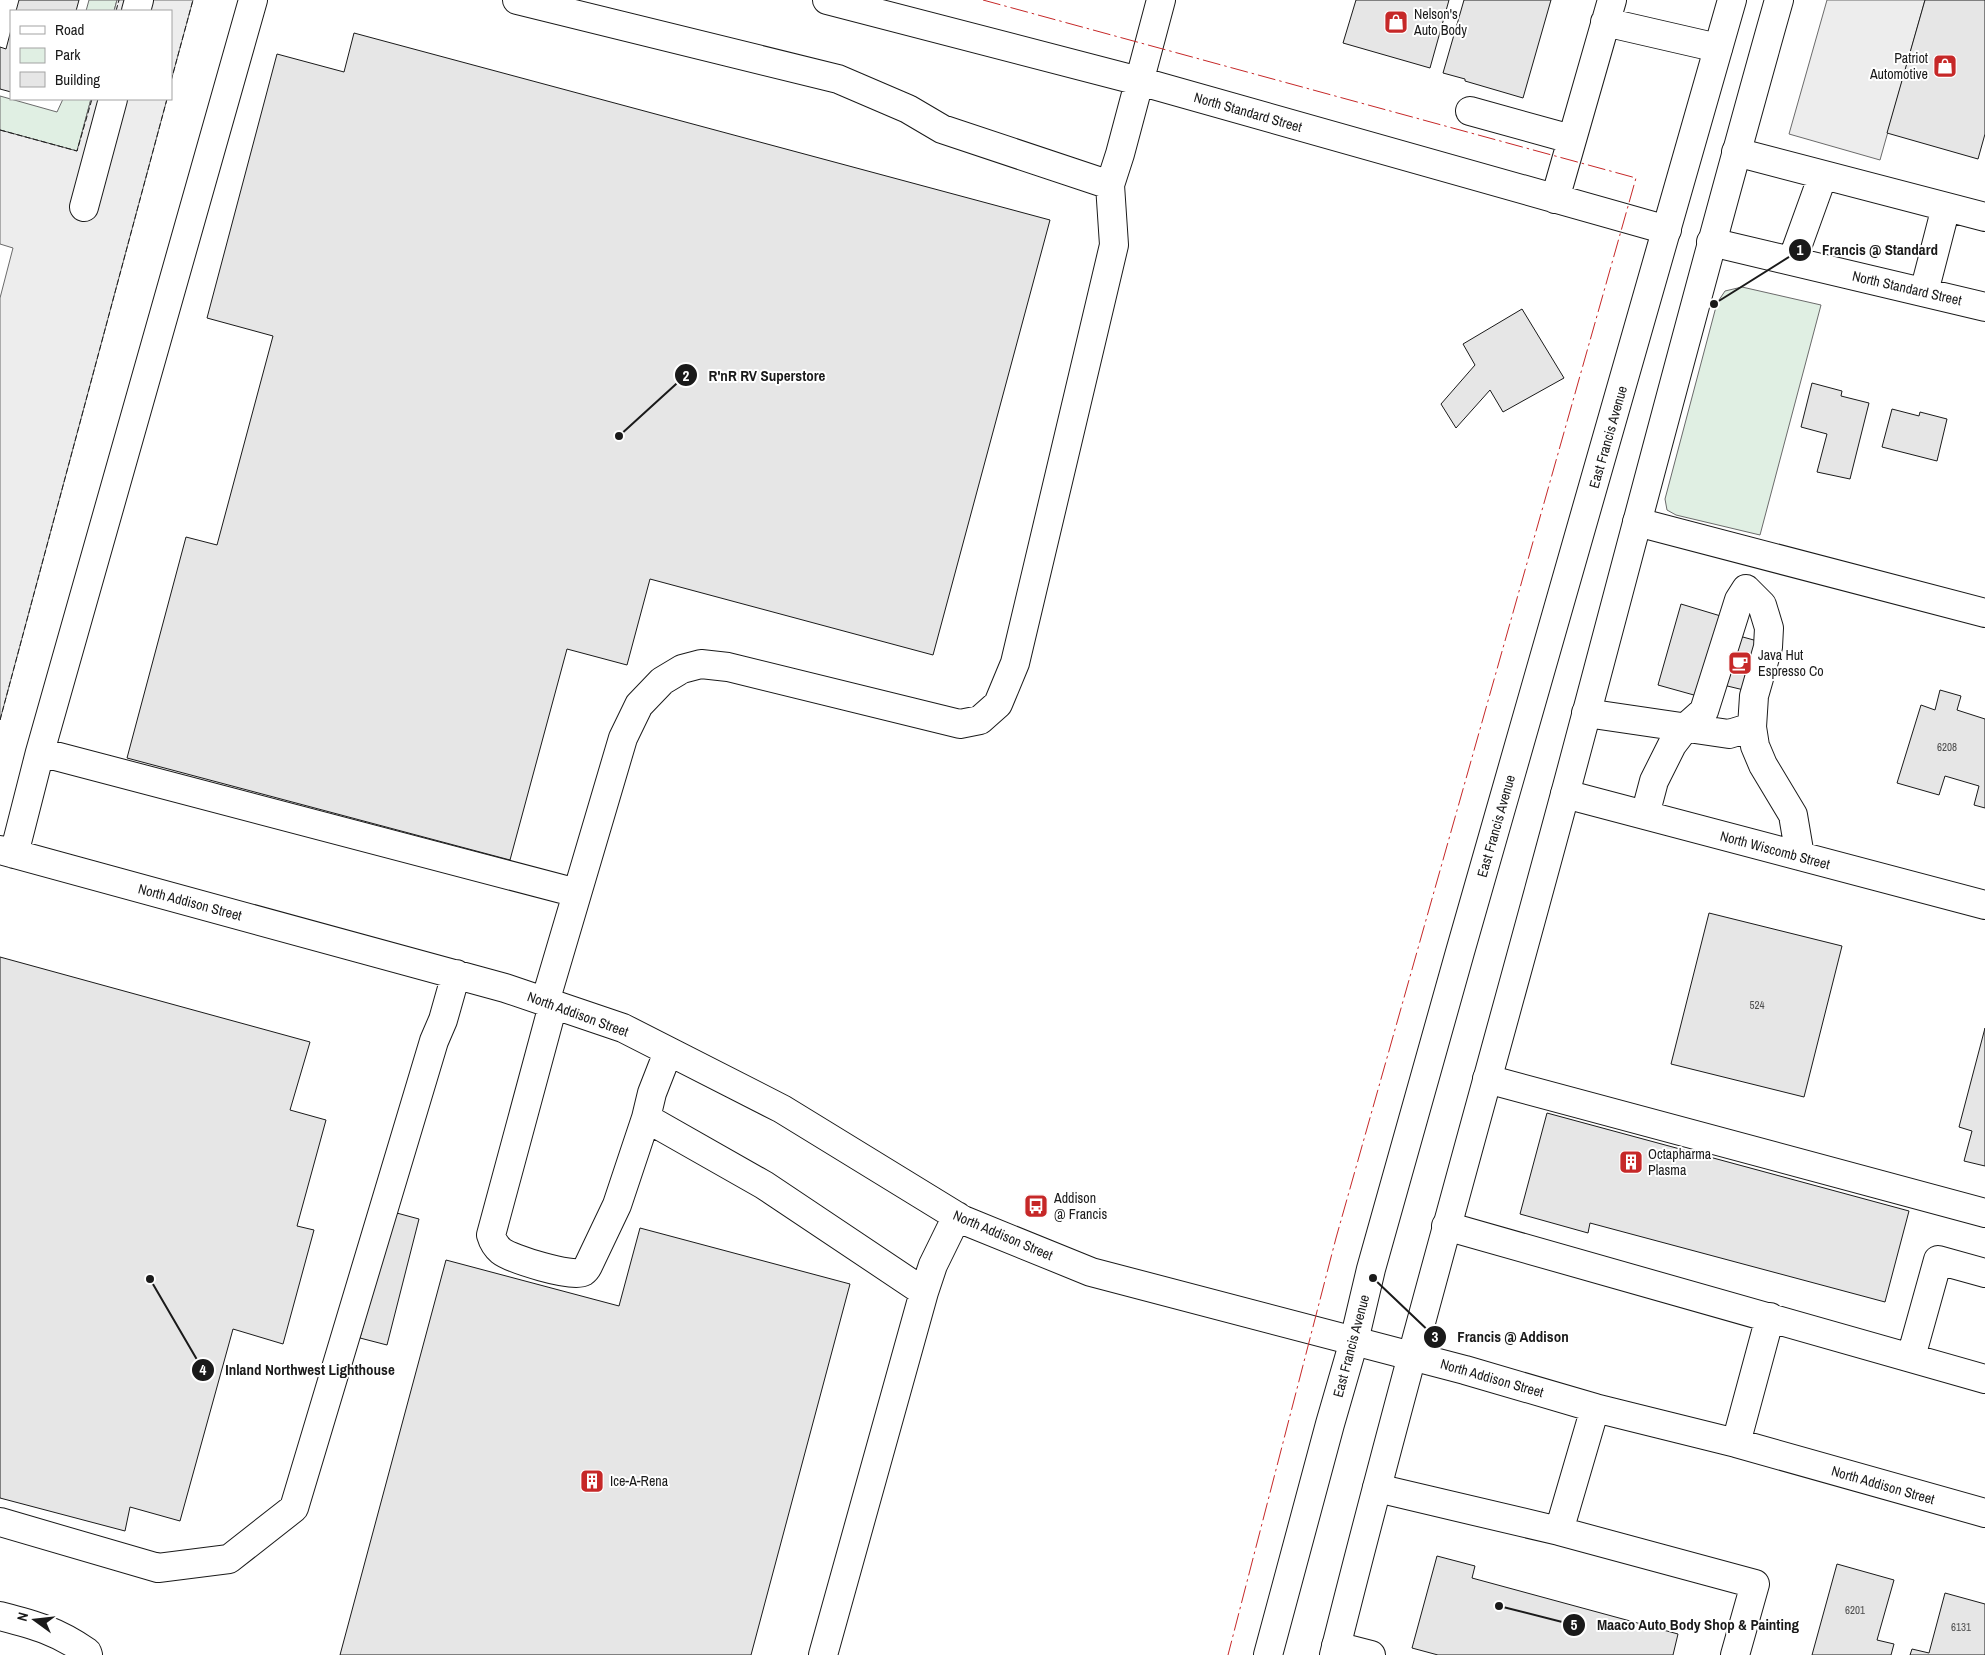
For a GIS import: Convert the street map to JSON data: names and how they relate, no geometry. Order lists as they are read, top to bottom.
{
  "streets": {
    "street": [
      "North Standard Street",
      "East Francis Avenue",
      "North Wiscomb Street",
      "North Addison Street"
    ]
  },
  "crossings": [
    ["North Standard Street", "East Francis Avenue"],
    ["East Francis Avenue", "North Addison Street"]
  ],
  "places": {
    "shop": ["Nelson's Auto Body", "Patriot Automotive"],
    "other": [
      "Francis @ Standard",
      "R'nR RV Superstore",
      "Francis @ Addison",
      "Inland Northwest Lighthouse",
      "Maaco Auto Body Shop & Painting"
    ],
    "cafe": ["Java Hut Espresso Co"],
    "building": ["Octapharma Plasma", "Ice-A-Rena"],
    "bus stop": ["Addison @ Francis"]
  },
  "house_numbers": [
    "6208",
    "524",
    "6201",
    "6131"
  ],
  "legend": ["Road", "Park", "Building"],
  "north": "left"
}
